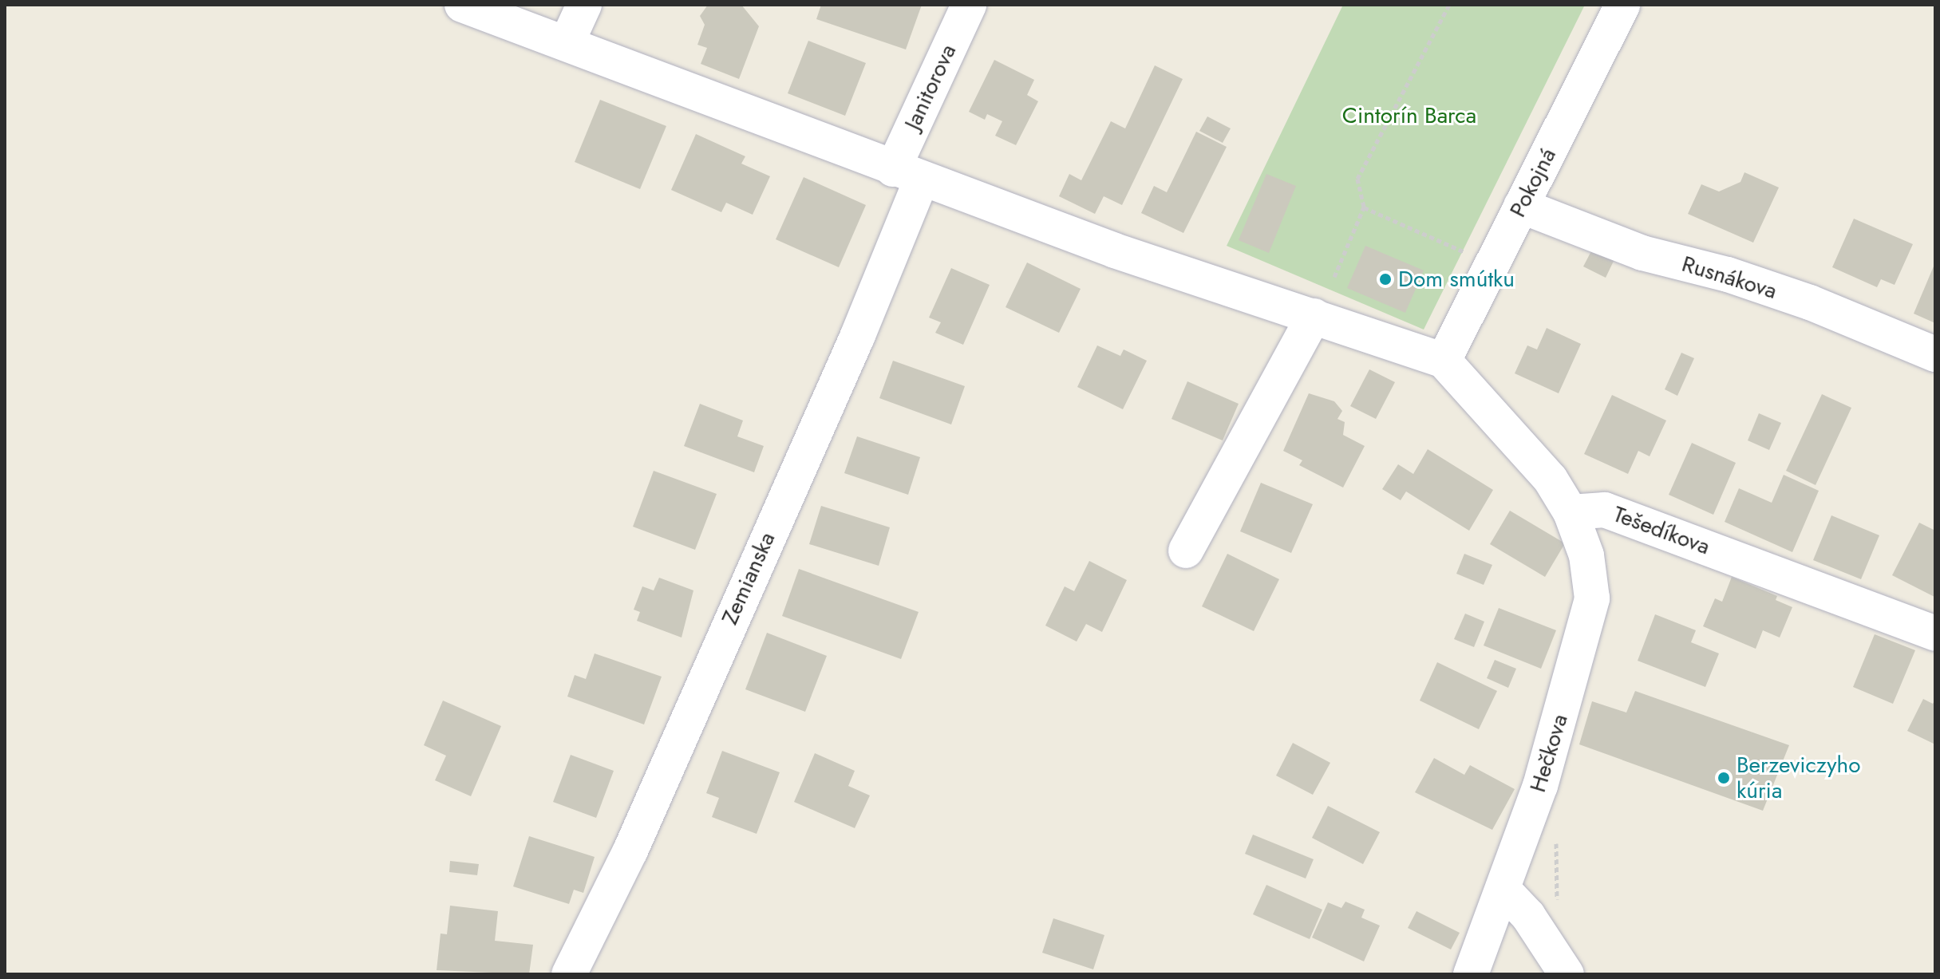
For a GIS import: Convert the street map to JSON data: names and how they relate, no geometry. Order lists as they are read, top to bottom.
{
  "streets": {
    "street": [
      "Janitorova",
      "Pokojná",
      "Rusnákova",
      "Tešedíkova",
      "Zemianska",
      "Hečkova"
    ]
  },
  "crossings": [
    ["Janitorova", "Zemianska"],
    ["Pokojná", "Rusnákova"],
    ["Tešedíkova", "Hečkova"]
  ],
  "parks": ["Cintorín Barca"],
  "places": ["Dom smútku", "Berzeviczyho kúria"]
}
